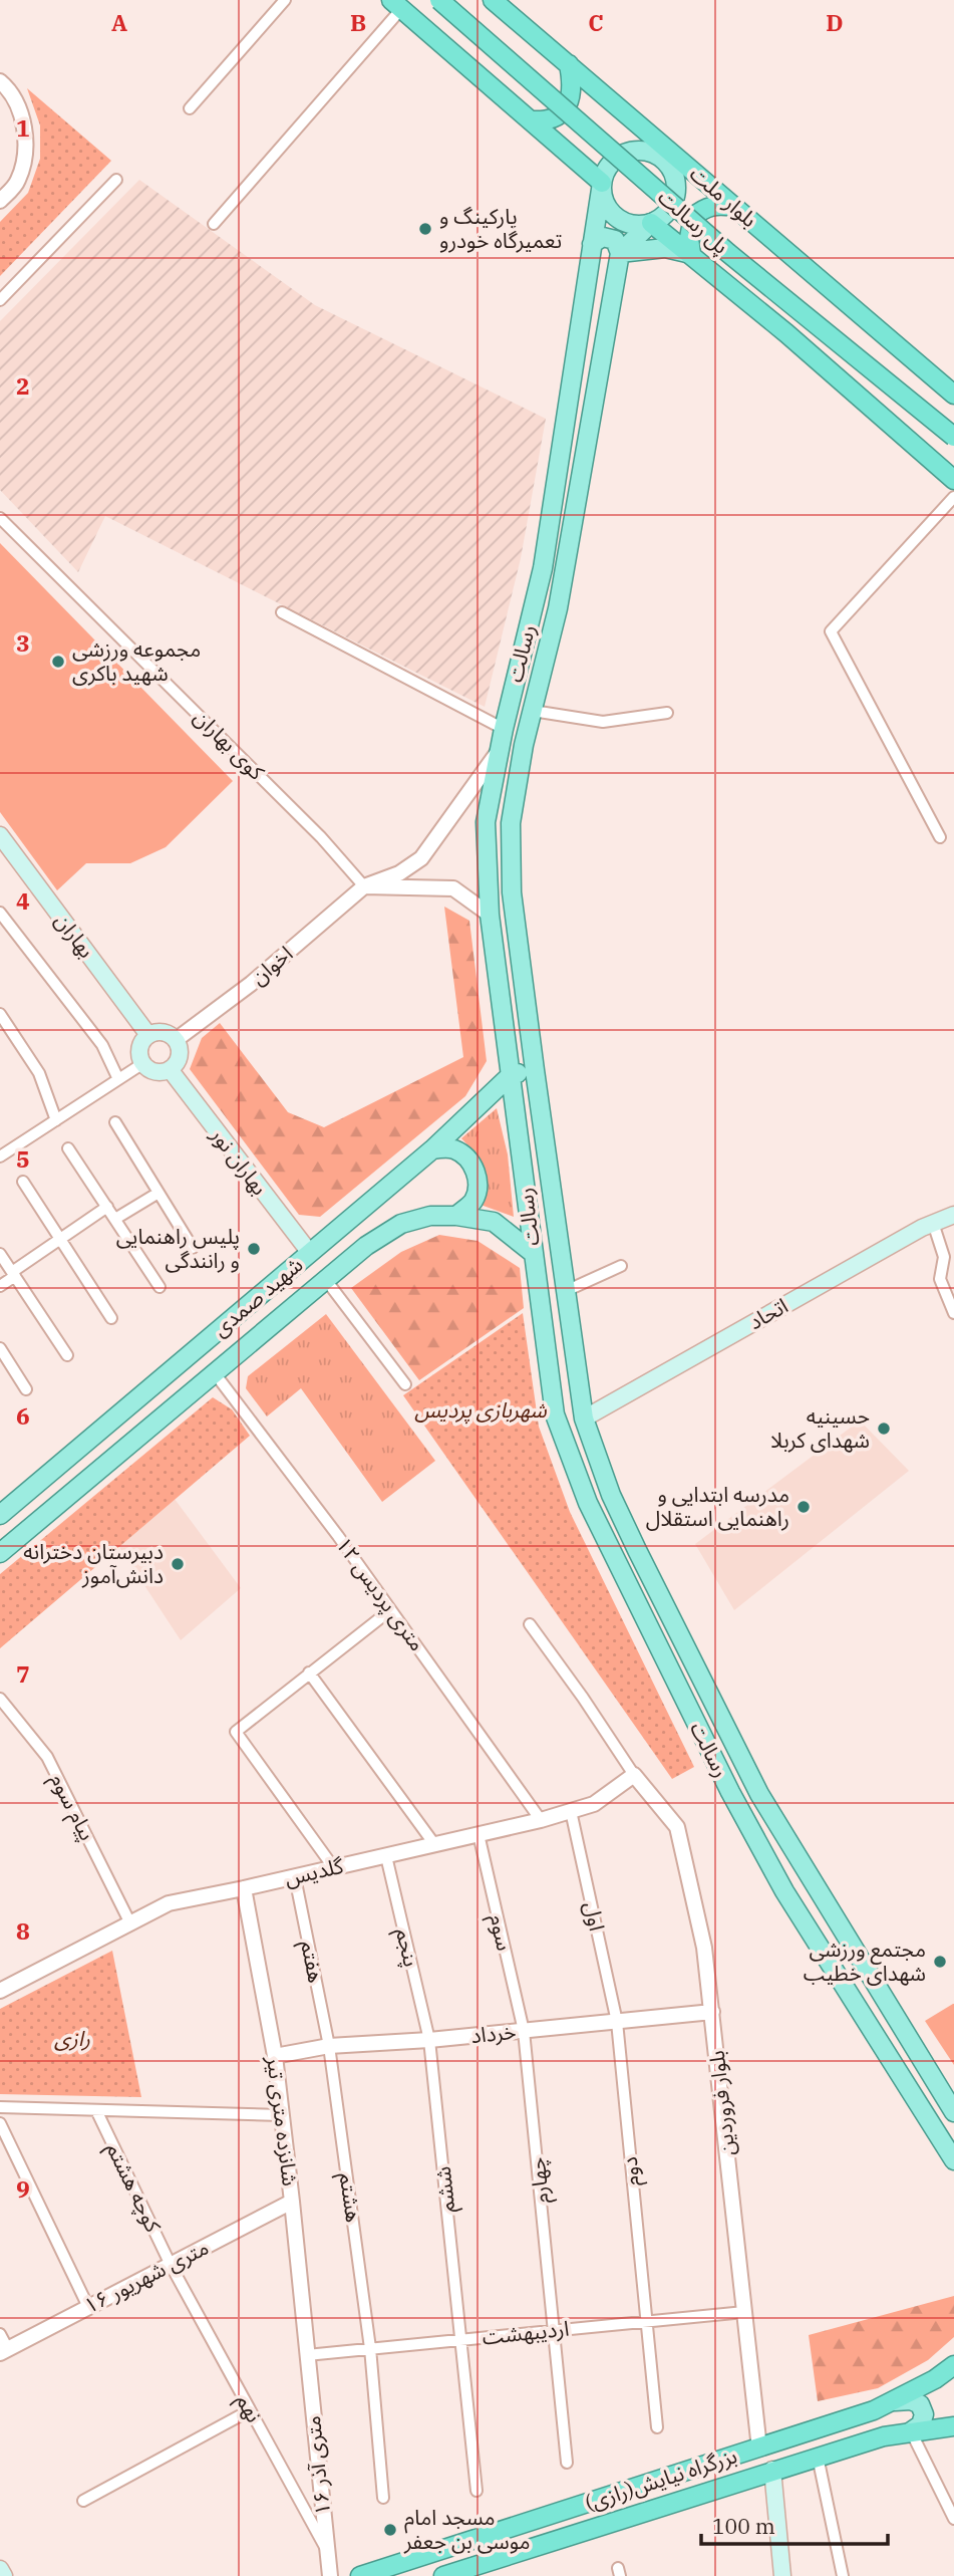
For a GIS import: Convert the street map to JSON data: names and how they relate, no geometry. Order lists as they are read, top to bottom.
{
  "streets": {
    "highway": ["بلوار ملت", "پل رسالت", "بزرگراه نیایش(رازی)"],
    "main road": [
      "رسالت",
      "بهاران",
      "بهاران نور",
      "شهید صمدی",
      "اتحاد"
    ],
    "street": [
      "کوی بهاران",
      "اخوان",
      "۱۲ متری پردیس",
      "پیام سوم",
      "گلدیس",
      "اول",
      "سوم",
      "پنجم",
      "هفتم",
      "خرداد",
      "بلوار فروردین",
      "شانزده متری تیر",
      "دوم",
      "چهارم",
      "کوچه هشتم",
      "ششم",
      "هشتم",
      "۱۶ متری شهریور",
      "اردیبهشت",
      "نهم",
      "۱۶ متری آذر"
    ]
  },
  "crossings": [
    ["رسالت", "شهید صمدی"],
    ["رسالت", "اتحاد"],
    ["کوی بهاران", "اخوان"],
    ["بهاران", "اخوان"],
    ["بهاران", "بهاران نور"],
    ["اخوان", "بهاران نور"],
    ["بهاران نور", "شهید صمدی"],
    ["شهید صمدی", "۱۲ متری پردیس"],
    ["۱۲ متری پردیس", "گلدیس"],
    ["پیام سوم", "گلدیس"],
    ["گلدیس", "اول"],
    ["گلدیس", "سوم"],
    ["گلدیس", "پنجم"],
    ["گلدیس", "هفتم"],
    ["گلدیس", "بلوار فروردین"],
    ["گلدیس", "شانزده متری تیر"],
    ["اول", "خرداد"],
    ["اول", "دوم"],
    ["سوم", "خرداد"],
    ["سوم", "چهارم"],
    ["پنجم", "خرداد"],
    ["پنجم", "ششم"],
    ["هفتم", "خرداد"],
    ["هفتم", "هشتم"],
    ["خرداد", "بلوار فروردین"],
    ["خرداد", "شانزده متری تیر"],
    ["خرداد", "دوم"],
    ["خرداد", "چهارم"],
    ["خرداد", "ششم"],
    ["خرداد", "هشتم"],
    ["بلوار فروردین", "اردیبهشت"],
    ["بلوار فروردین", "بزرگراه نیایش(رازی)"],
    ["شانزده متری تیر", "۱۶ متری شهریور"],
    ["شانزده متری تیر", "اردیبهشت"],
    ["شانزده متری تیر", "۱۶ متری آذر"],
    ["دوم", "اردیبهشت"],
    ["چهارم", "اردیبهشت"],
    ["کوچه هشتم", "۱۶ متری شهریور"],
    ["کوچه هشتم", "نهم"],
    ["ششم", "اردیبهشت"],
    ["هشتم", "اردیبهشت"],
    ["۱۶ متری شهریور", "نهم"],
    ["اردیبهشت", "۱۶ متری آذر"],
    ["نهم", "۱۶ متری آذر"]
  ],
  "parks": ["شهربازی پردیس", "رازی"],
  "places": [
    "پارکینگ و تعمیرگاه خودرو",
    "مجموعه ورزشی شهید باکری",
    "پلیس راهنمایی و رانندگی",
    "حسینیه شهدای کربلا",
    "مدرسه ابتدایی و راهنمایی استقلال",
    "دبیرستان دخترانه دانش‌آموز",
    "مجتمع ورزشی شهدای خطیب",
    "مسجد امام موسی بن جعفر"
  ],
  "scale_bar": "100 m",
  "grid": {
    "columns": [
      "A",
      "B",
      "C",
      "D"
    ],
    "rows": [
      "1",
      "2",
      "3",
      "4",
      "5",
      "6",
      "7",
      "8",
      "9"
    ]
  }
}
